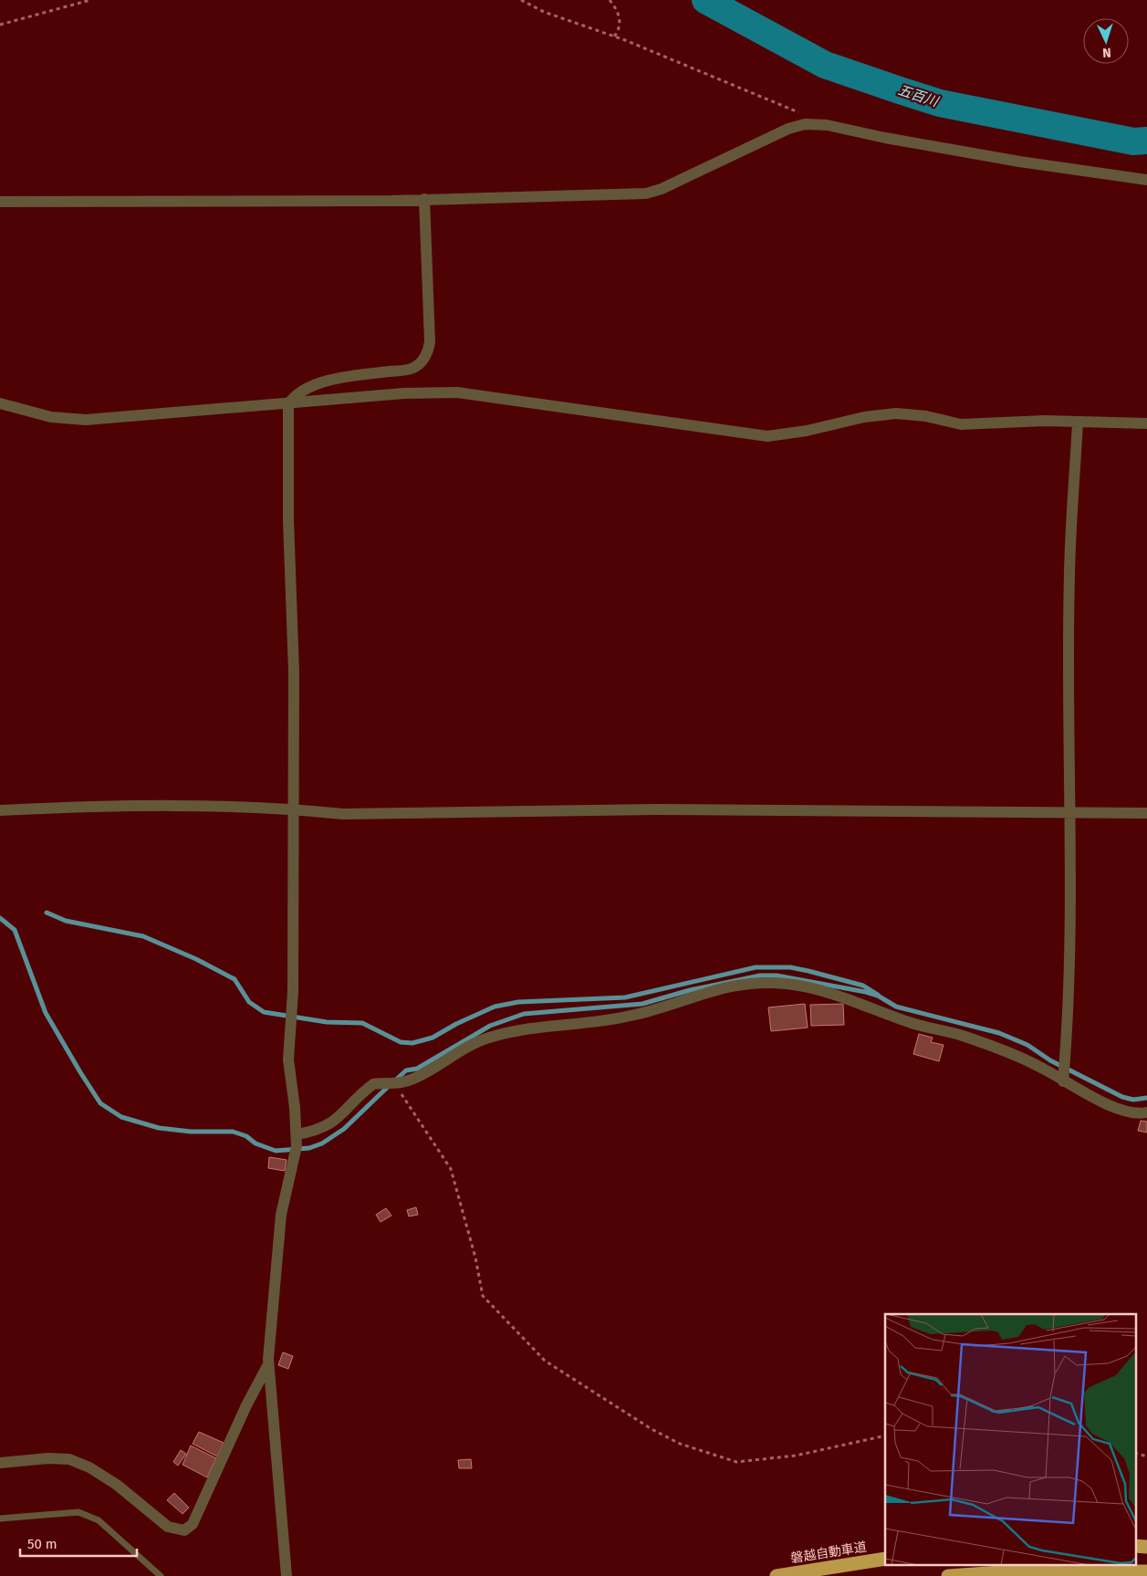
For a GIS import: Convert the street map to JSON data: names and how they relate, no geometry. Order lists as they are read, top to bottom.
{
  "streets": {
    "highway": ["磐越自動車道"]
  },
  "water": ["五百川"],
  "scale_bar": "50 m",
  "north": "bottom"
}
